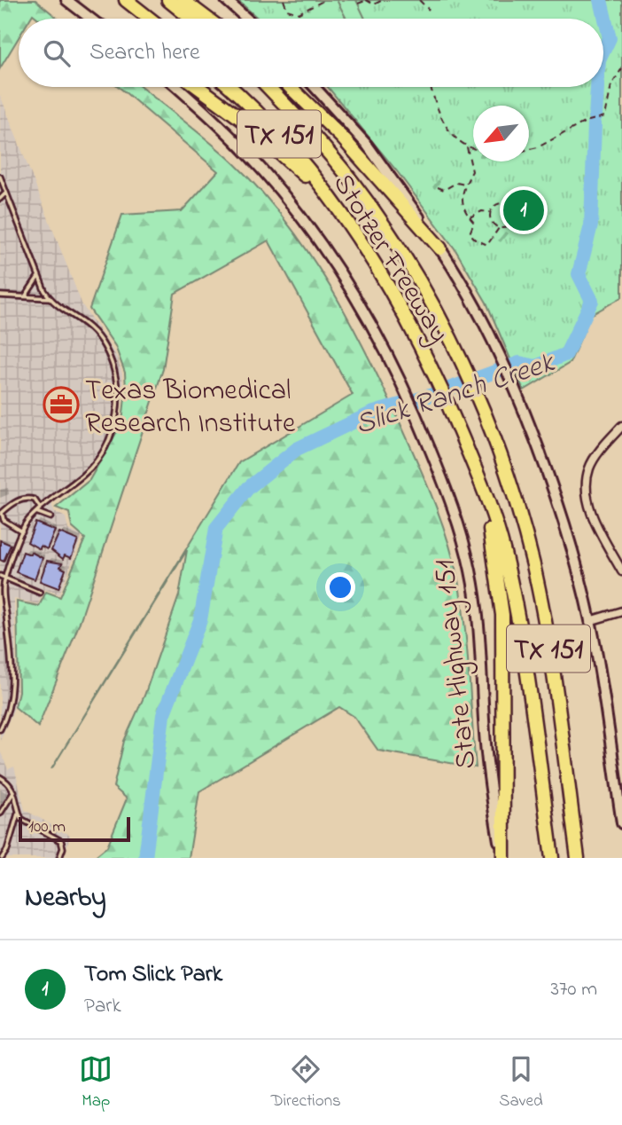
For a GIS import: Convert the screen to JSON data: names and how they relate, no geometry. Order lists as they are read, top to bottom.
{
  "streets": {
    "highway": ["TX 151", "Stotzer Freeway"],
    "main road": ["State Highway 151"]
  },
  "water": ["Slick Ranch Creek"],
  "places": {
    "office": ["Texas Biomedical Research Institute"]
  },
  "scale_bar": "100 m",
  "north": "bottom left",
  "page": {
    "search": "Search here",
    "pins": "1",
    "scale": "100 m",
    "heading": "Nearby",
    "list": [
      {
        "mark": "1",
        "name": "Tom Slick Park",
        "note": "Park",
        "value": "370 m"
      }
    ],
    "nav": ["Map", "Directions", "Saved"]
  }
}
